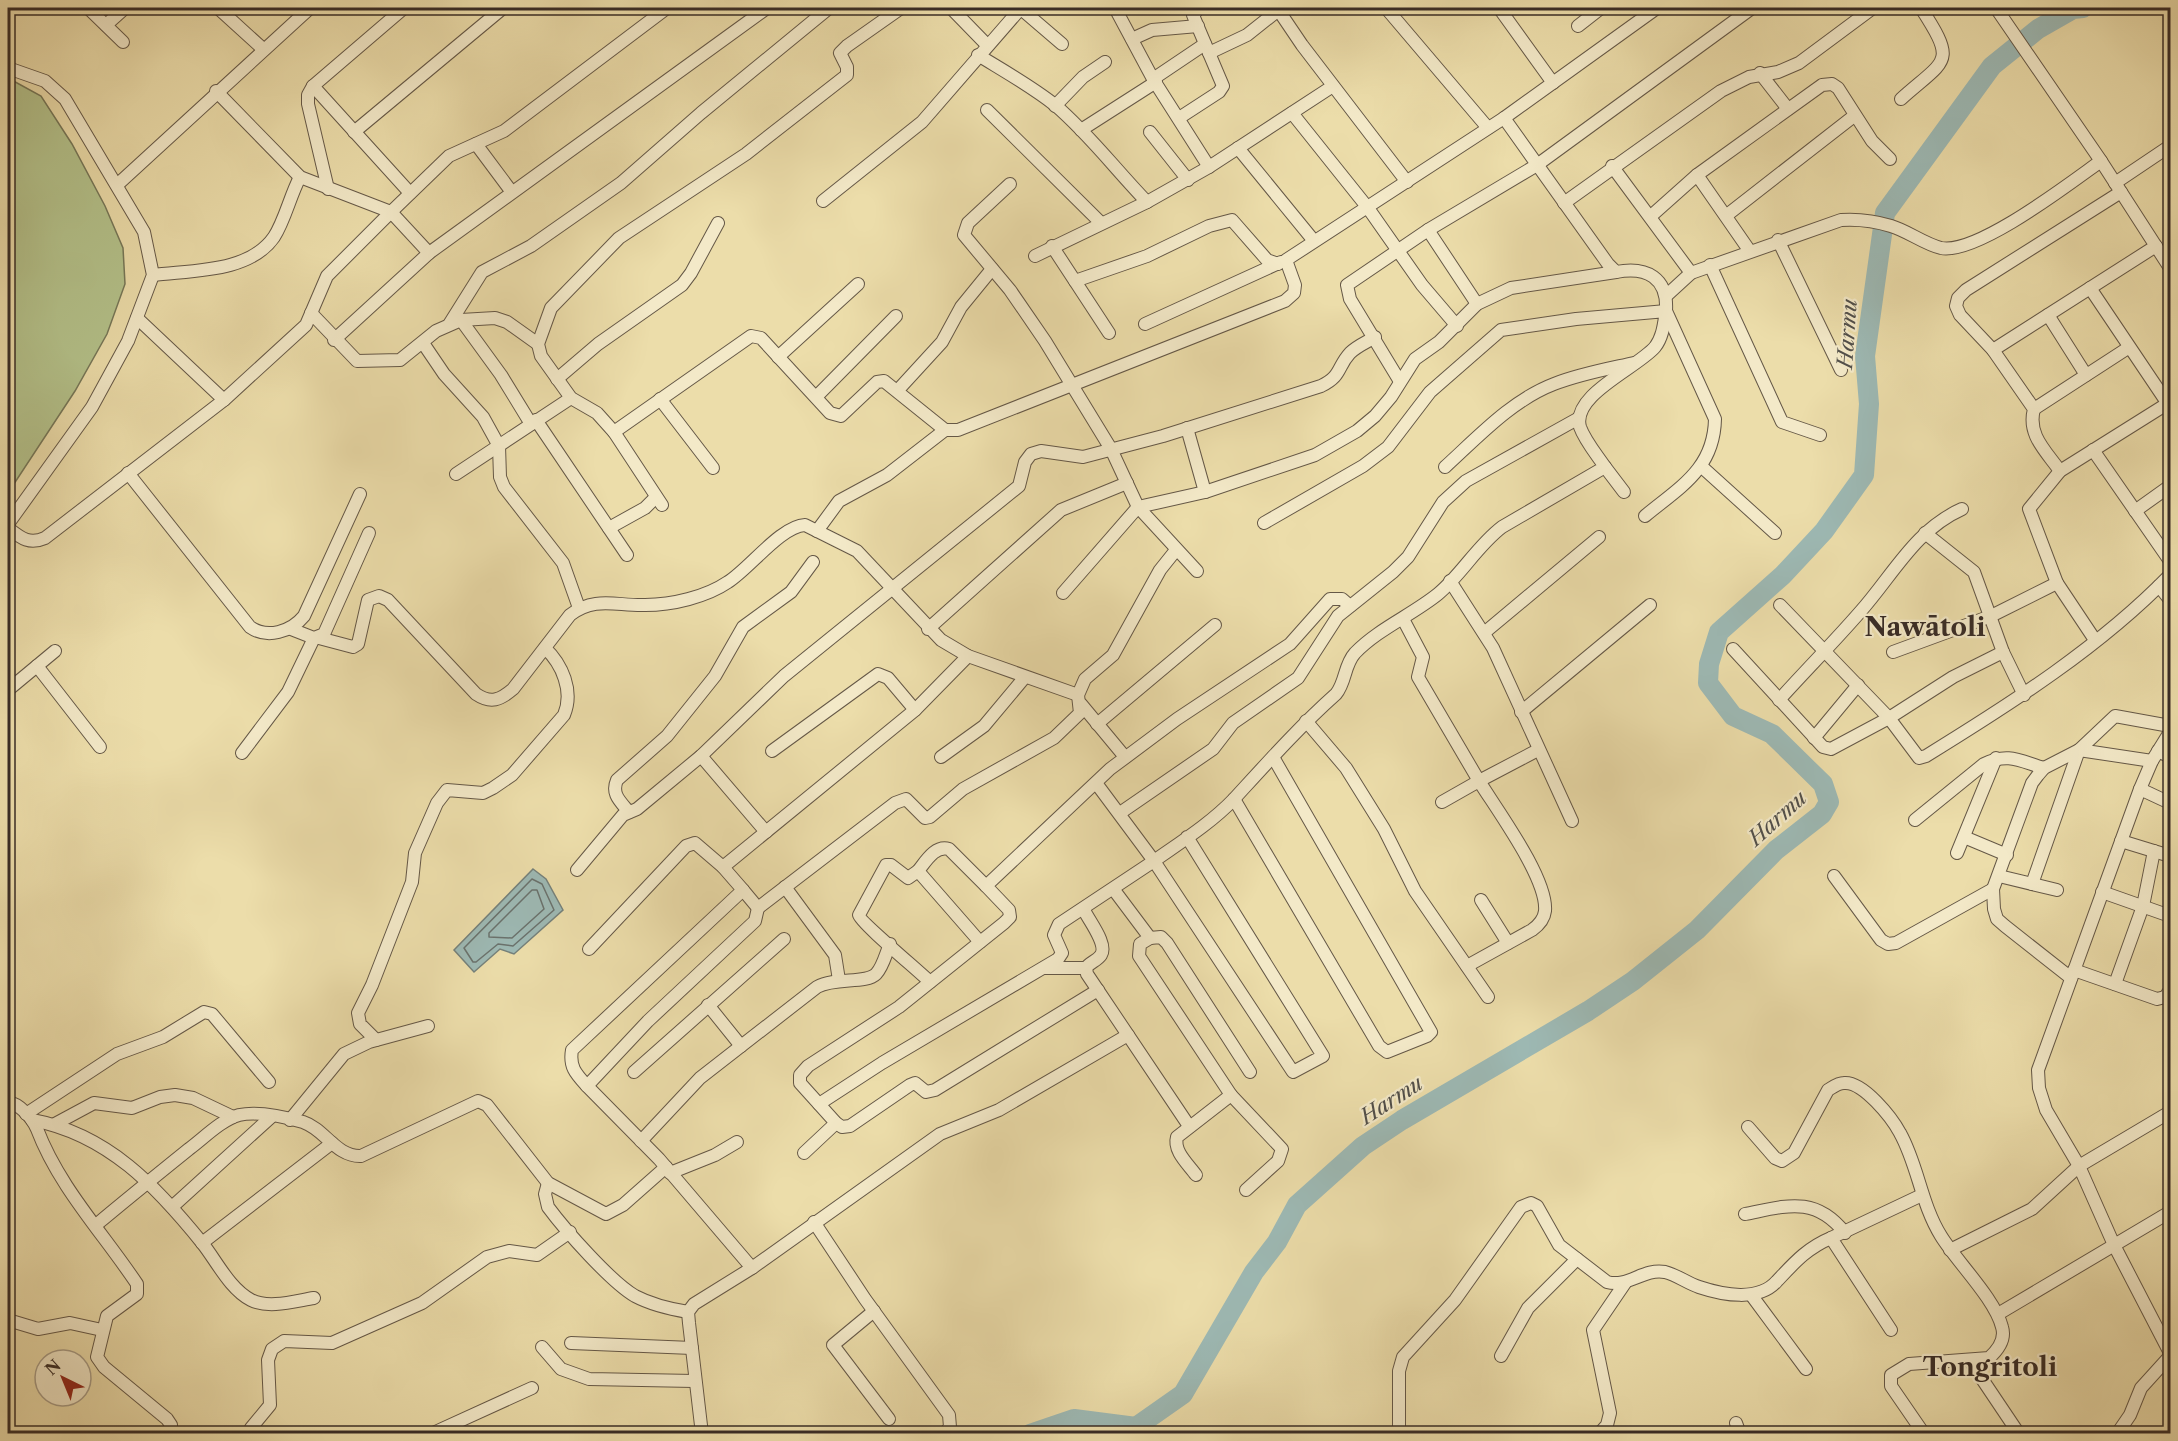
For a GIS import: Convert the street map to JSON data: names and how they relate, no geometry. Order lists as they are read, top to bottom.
{
  "districts": ["Nawātoli", "Tongritoli"],
  "water": ["Harmu"],
  "north": "top left"
}
